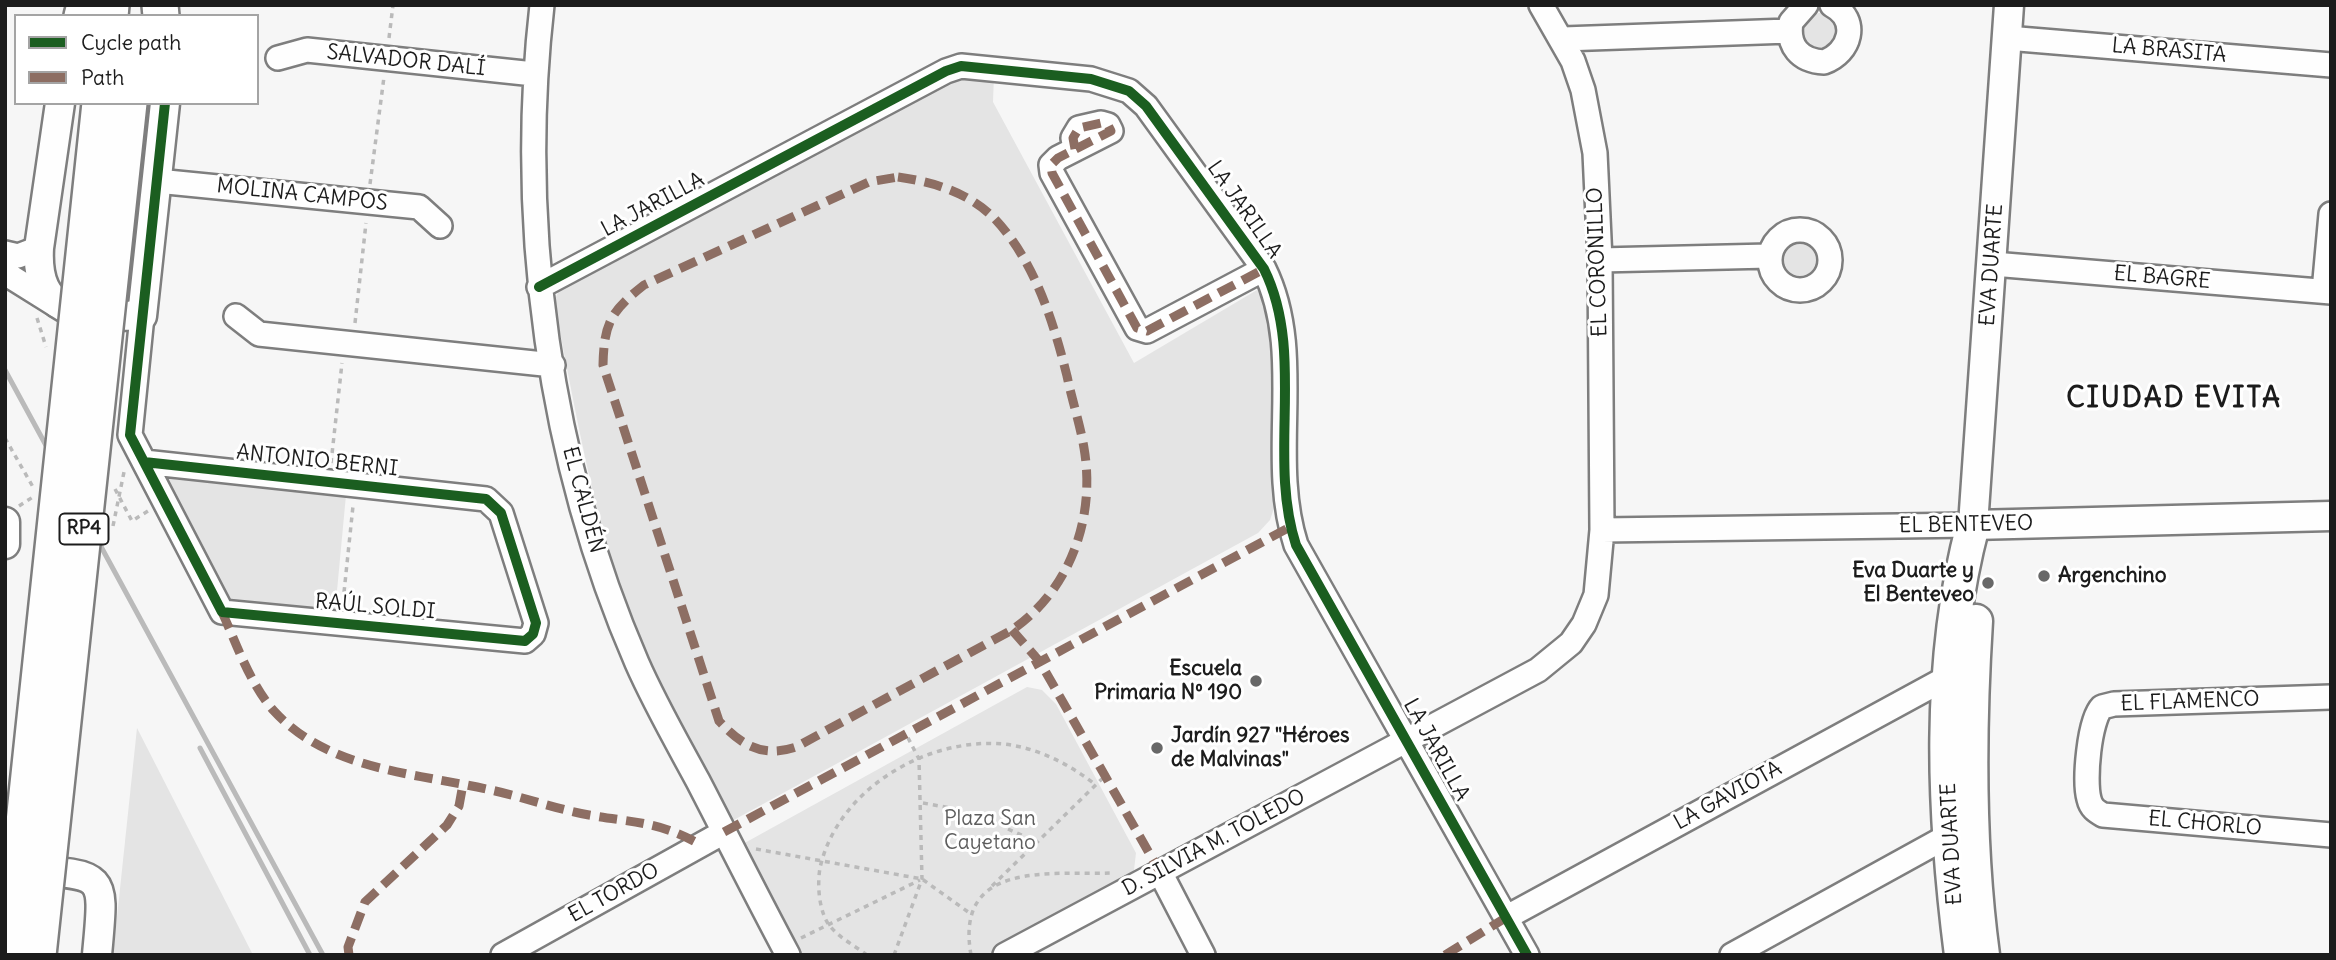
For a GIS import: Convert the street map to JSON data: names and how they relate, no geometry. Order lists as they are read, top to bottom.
{
  "streets": {
    "main road": ["EVA DUARTE", "RP4"],
    "street": [
      "LA BRASITA",
      "SALVADOR DALÍ",
      "MOLINA CAMPOS",
      "LA JARILLA",
      "EL CORONILLO",
      "EL BAGRE",
      "ANTONIO BERNI",
      "EL CALDÉN",
      "EL BENTEVEO",
      "RAÚL SOLDI",
      "EL FLAMENCO",
      "LA GAVIOTA",
      "EL CHORLO",
      "D. SILVIA M. TOLEDO",
      "EL TORDO"
    ]
  },
  "crossings": [
    ["LA BRASITA", "EVA DUARTE"],
    ["SALVADOR DALÍ", "EL CALDÉN"],
    ["LA JARILLA", "EL CALDÉN"],
    ["LA JARILLA", "LA GAVIOTA"],
    ["LA JARILLA", "D. SILVIA M. TOLEDO"],
    ["EL CORONILLO", "EL BENTEVEO"],
    ["EL CORONILLO", "D. SILVIA M. TOLEDO"],
    ["EVA DUARTE", "EL BAGRE"],
    ["EVA DUARTE", "EL BENTEVEO"],
    ["EVA DUARTE", "LA GAVIOTA"],
    ["ANTONIO BERNI", "RAÚL SOLDI"],
    ["EL CALDÉN", "EL TORDO"],
    ["EL BENTEVEO", "D. SILVIA M. TOLEDO"],
    ["EL FLAMENCO", "EL CHORLO"]
  ],
  "districts": ["CIUDAD EVITA"],
  "parks": ["Plaza San Cayetano"],
  "places": [
    "Argenchino",
    "Eva Duarte y El Benteveo",
    "Escuela Primaria Nº 190",
    "Jardín 927 \"Héroes de Malvinas\""
  ],
  "legend": ["Cycle path", "Path"]
}
